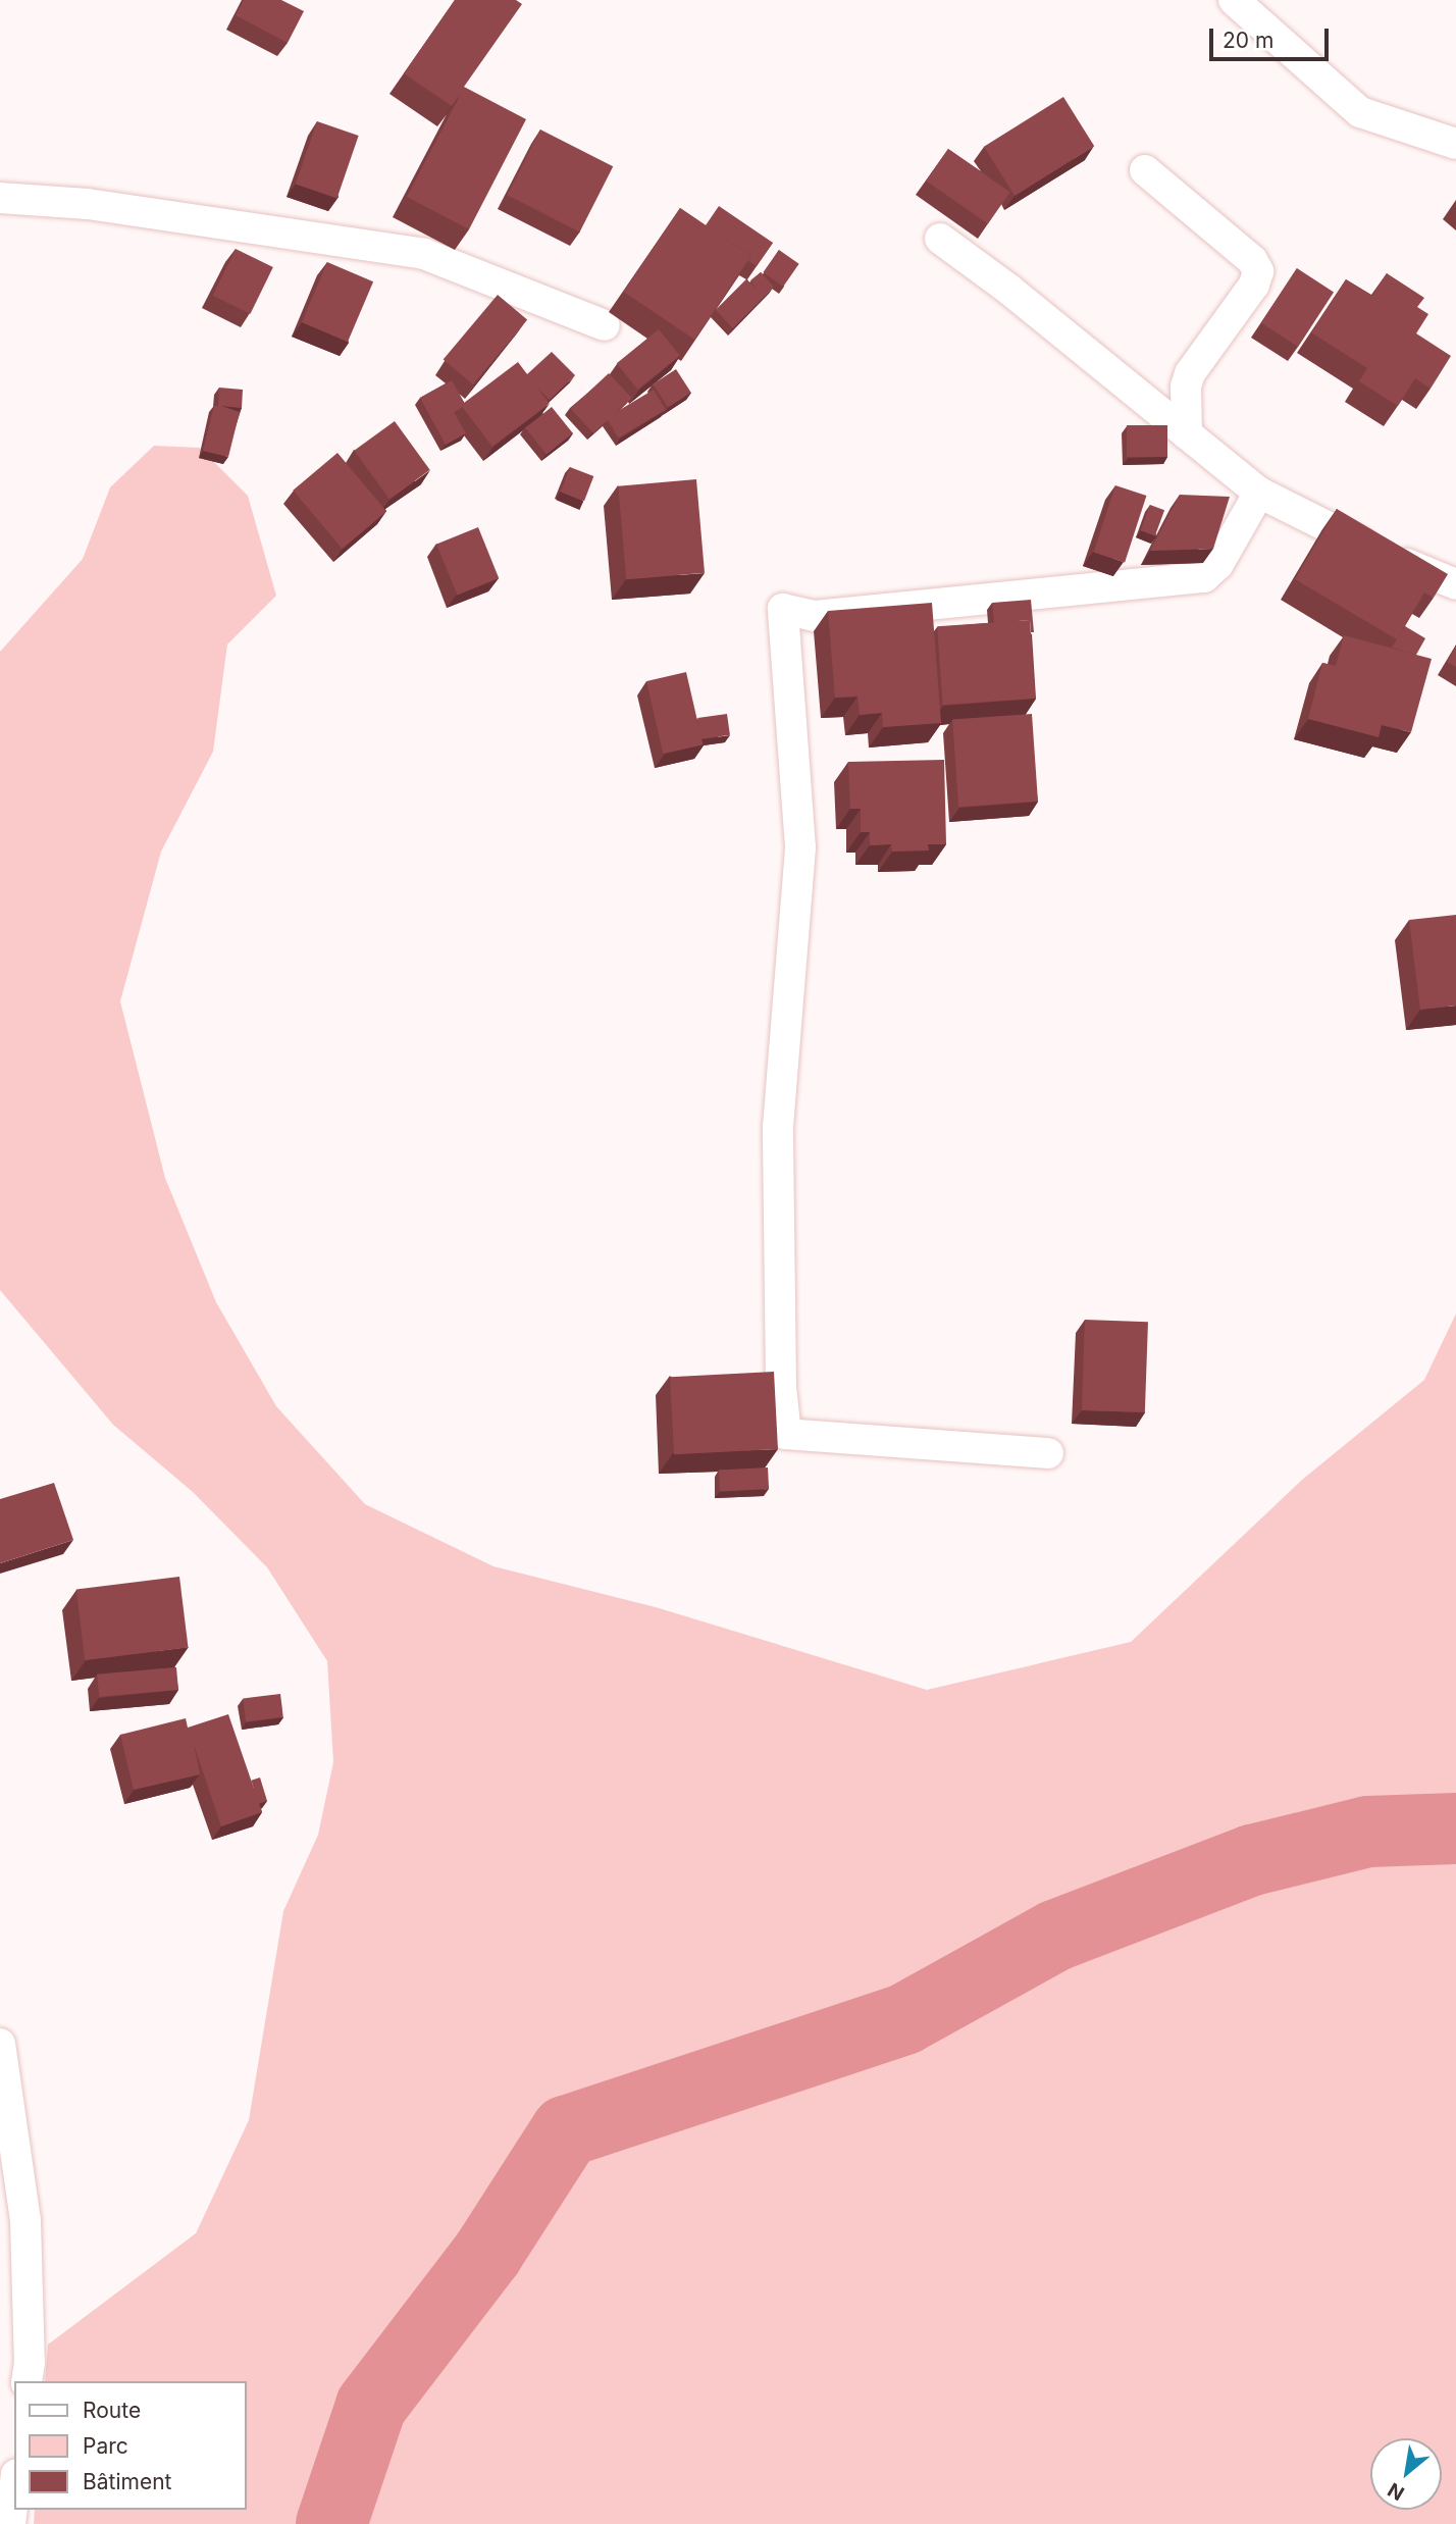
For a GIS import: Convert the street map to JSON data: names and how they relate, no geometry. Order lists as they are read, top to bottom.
{
  "legend": ["Route", "Parc", "Bâtiment"],
  "scale_bar": "20 m",
  "north": "bottom left"
}
